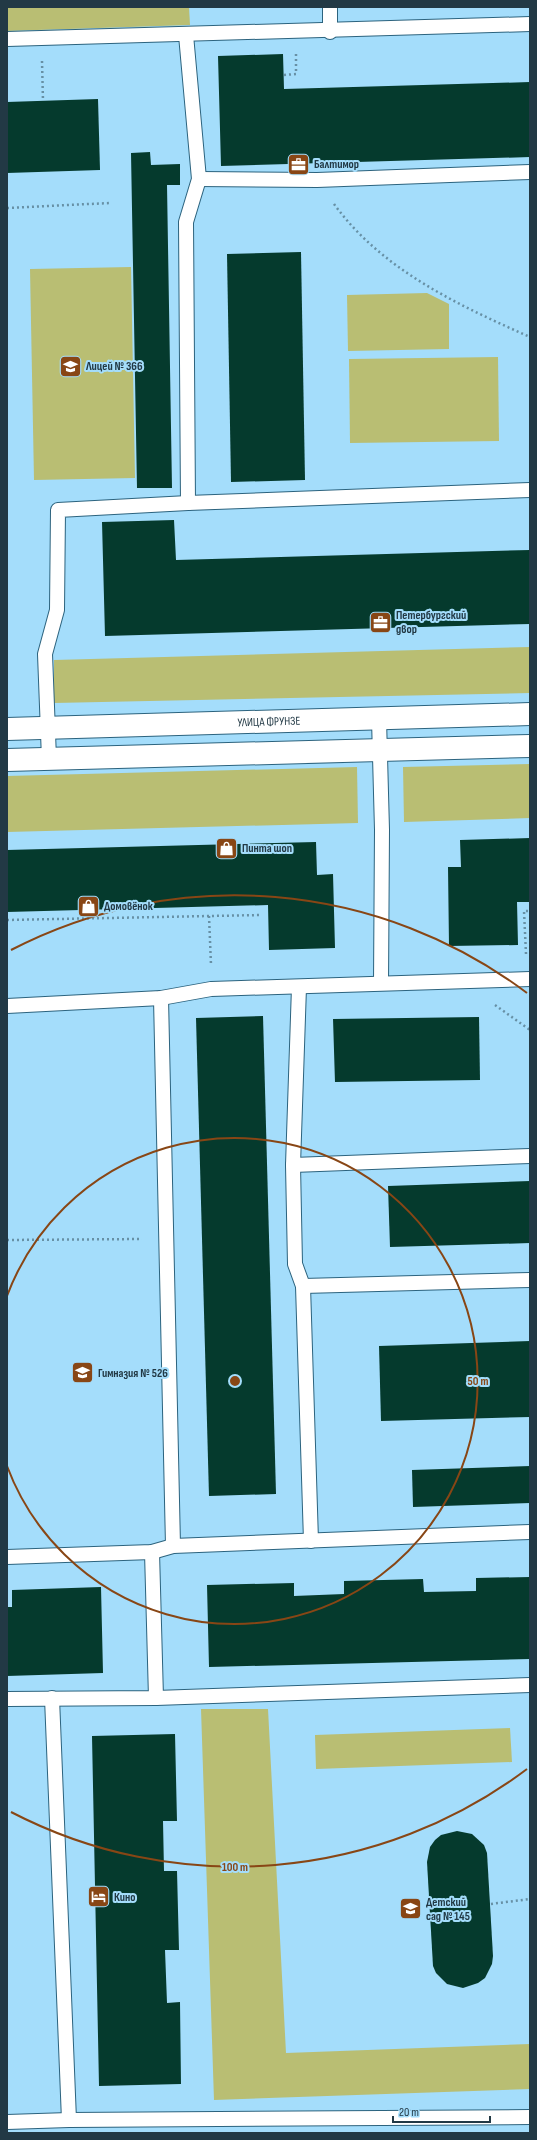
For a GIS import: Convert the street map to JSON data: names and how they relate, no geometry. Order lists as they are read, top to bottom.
{
  "streets": {
    "street": ["УЛИЦА ФРУНЗЕ"]
  },
  "places": {
    "office": ["Балтимор", "Петербургский двор"],
    "school or university": ["Лицей № 366", "Гимназия № 526", "Детский сад № 145"],
    "shop": ["Пинта шоп", "Домовёнок"],
    "hotel": ["Кино"]
  },
  "scale_bar": "20 m",
  "rings": ["50 m", "100 m"]
}
